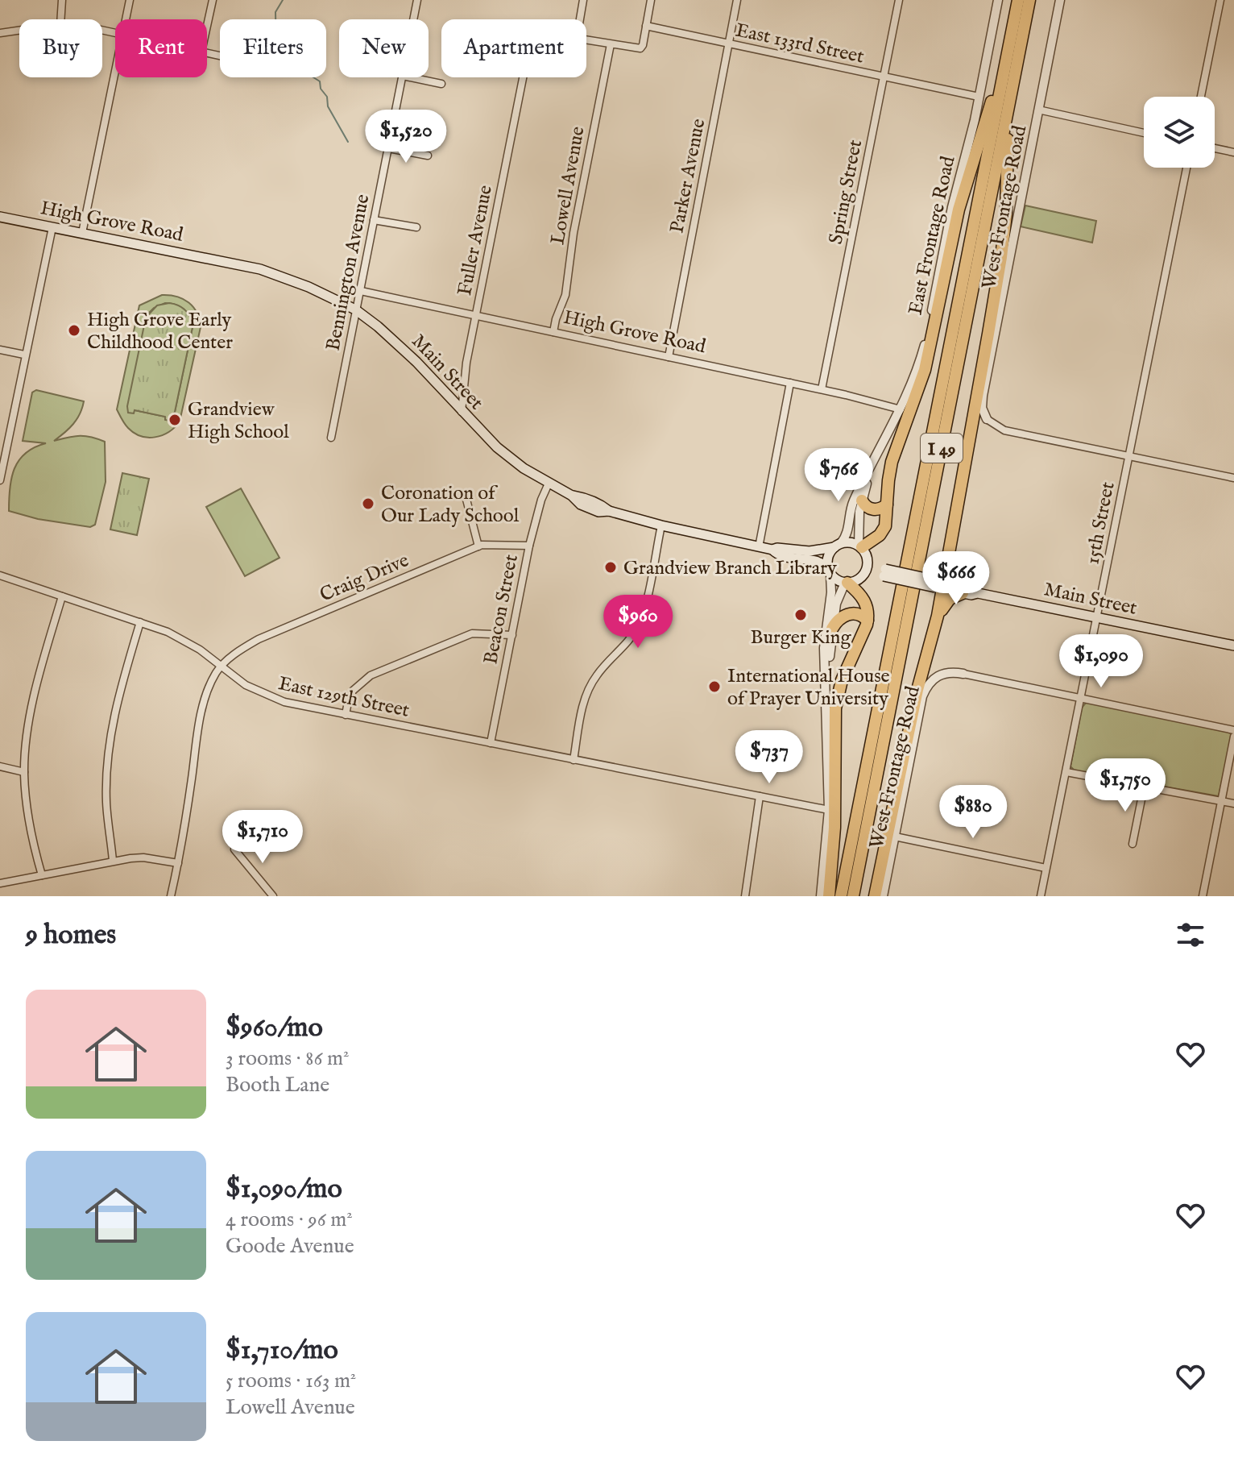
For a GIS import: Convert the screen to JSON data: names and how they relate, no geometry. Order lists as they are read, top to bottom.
{
  "streets": {
    "highway": ["I 49"],
    "main road": ["High Grove Road", "Main Street"],
    "street": [
      "East 133rd Street",
      "Parker Avenue",
      "Lowell Avenue",
      "Spring Street",
      "West Frontage Road",
      "East Frontage Road",
      "Fuller Avenue",
      "Bennington Avenue",
      "15th Street",
      "Craig Drive",
      "Beacon Street",
      "East 129th Street"
    ]
  },
  "crossings": [
    ["East 133rd Street", "Parker Avenue"],
    ["East 133rd Street", "Spring Street"],
    ["East 133rd Street", "East Frontage Road"],
    ["Parker Avenue", "High Grove Road"],
    ["Lowell Avenue", "High Grove Road"],
    ["Spring Street", "High Grove Road"],
    ["High Grove Road", "East Frontage Road"],
    ["High Grove Road", "Fuller Avenue"],
    ["High Grove Road", "Bennington Avenue"],
    ["High Grove Road", "Main Street"],
    ["East Frontage Road", "Main Street"],
    ["Fuller Avenue", "Main Street"],
    ["Bennington Avenue", "Main Street"],
    ["Main Street", "15th Street"],
    ["Main Street", "Beacon Street"],
    ["Craig Drive", "Beacon Street"],
    ["Craig Drive", "East 129th Street"],
    ["Beacon Street", "East 129th Street"]
  ],
  "places": [
    "High Grove Early Childhood Center",
    "Grandview High School",
    "Coronation of Our Lady School",
    "Grandview Branch Library",
    "Burger King",
    "International House of Prayer University"
  ],
  "page": {
    "chip": [
      "Buy",
      "Rent",
      "Filters",
      "New",
      "Apartment"
    ],
    "price": [
      "$1,520",
      "$766",
      "$666",
      "$960",
      "$1,090",
      "$737",
      "$1,750",
      "$880",
      "$1,710"
    ],
    "heading": "9 homes",
    "list": [
      {
        "name": "$960/mo",
        "note": "3 rooms · 86 m² · Booth Lane"
      },
      {
        "name": "$1,090/mo",
        "note": "4 rooms · 96 m² · Goode Avenue"
      },
      {
        "name": "$1,710/mo",
        "note": "5 rooms · 163 m² · Lowell Avenue"
      }
    ]
  }
}
